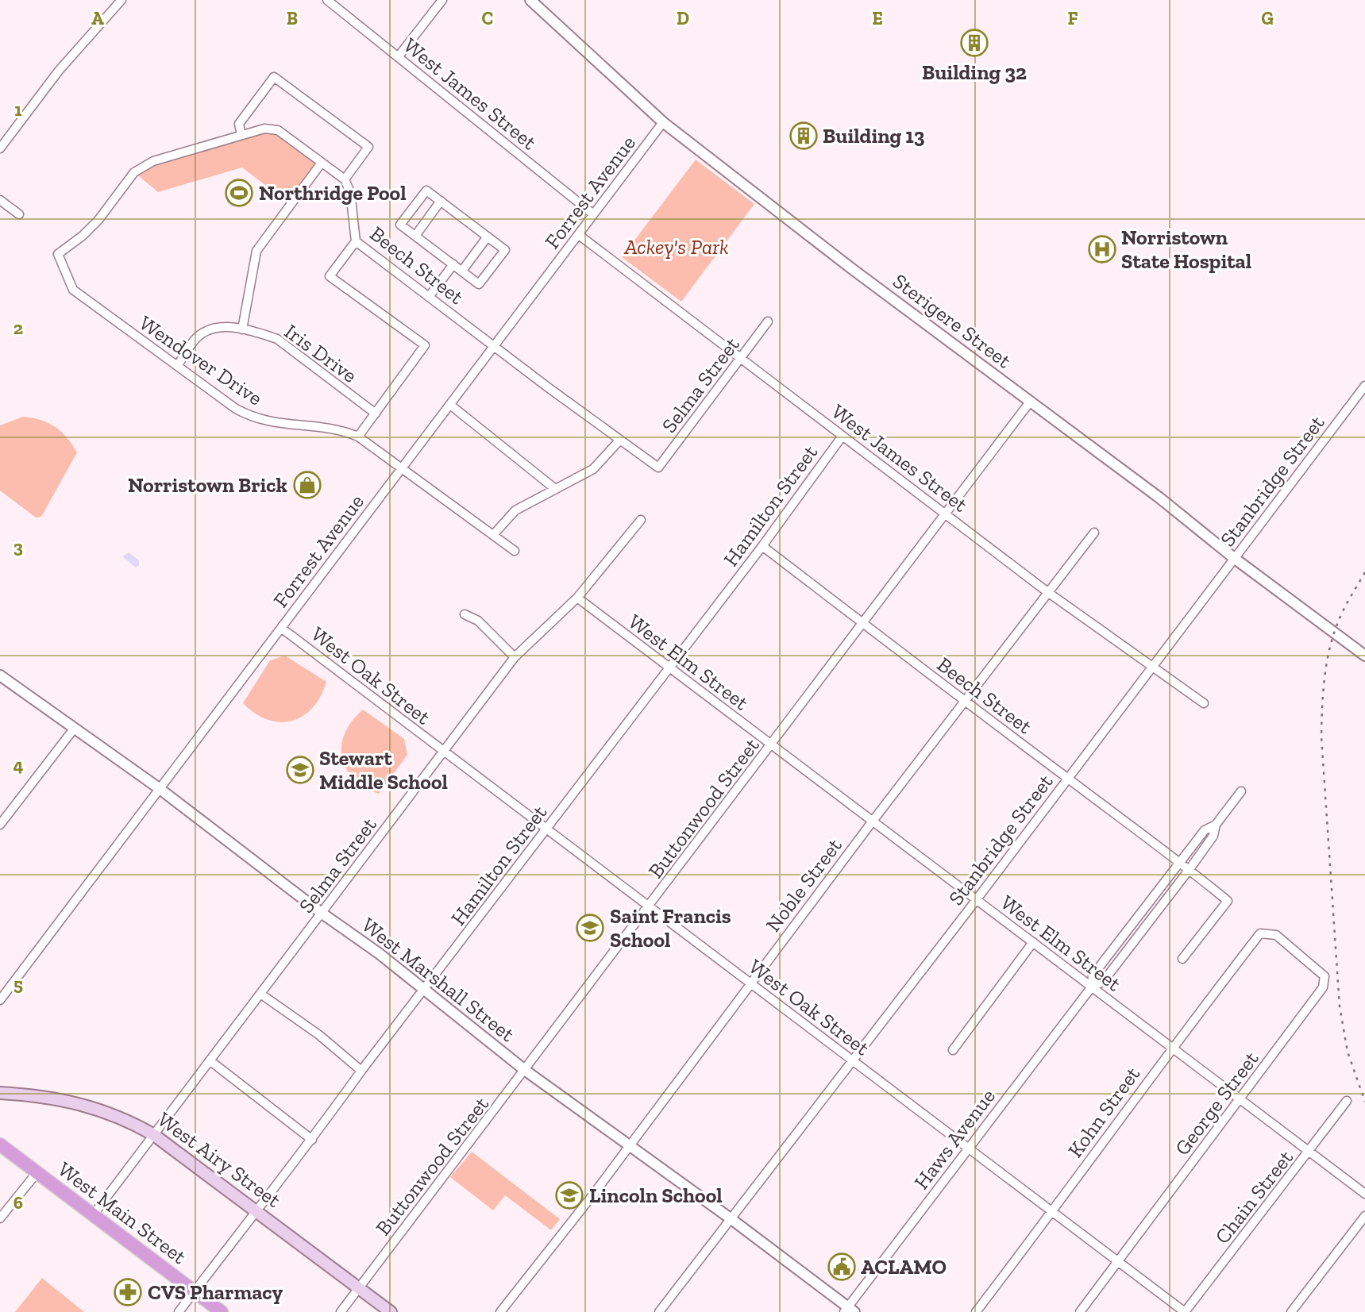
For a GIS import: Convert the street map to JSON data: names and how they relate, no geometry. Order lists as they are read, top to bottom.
{
  "streets": {
    "main road": ["West Airy Street", "West Main Street"],
    "street": [
      "West James Street",
      "Forrest Avenue",
      "Beech Street",
      "Sterigere Street",
      "Iris Drive",
      "Wendover Drive",
      "Selma Street",
      "Stanbridge Street",
      "Hamilton Street",
      "West Elm Street",
      "West Oak Street",
      "Buttonwood Street",
      "Noble Street",
      "West Marshall Street",
      "George Street",
      "Kohn Street",
      "Haws Avenue",
      "Chain Street"
    ]
  },
  "crossings": [
    ["West James Street", "Forrest Avenue"],
    ["West James Street", "Selma Street"],
    ["West James Street", "Stanbridge Street"],
    ["West James Street", "Hamilton Street"],
    ["West James Street", "Buttonwood Street"],
    ["West James Street", "Noble Street"],
    ["Forrest Avenue", "Beech Street"],
    ["Forrest Avenue", "Sterigere Street"],
    ["Forrest Avenue", "Wendover Drive"],
    ["Forrest Avenue", "West Oak Street"],
    ["Forrest Avenue", "West Marshall Street"],
    ["Beech Street", "Selma Street"],
    ["Beech Street", "Stanbridge Street"],
    ["Beech Street", "Hamilton Street"],
    ["Beech Street", "Buttonwood Street"],
    ["Beech Street", "Noble Street"],
    ["Beech Street", "Haws Avenue"],
    ["Sterigere Street", "Stanbridge Street"],
    ["Sterigere Street", "Buttonwood Street"],
    ["Iris Drive", "Wendover Drive"],
    ["Selma Street", "West Elm Street"],
    ["Selma Street", "West Oak Street"],
    ["Selma Street", "West Marshall Street"],
    ["Selma Street", "West Airy Street"],
    ["Selma Street", "West Main Street"],
    ["Stanbridge Street", "West Elm Street"],
    ["Stanbridge Street", "West Oak Street"],
    ["Stanbridge Street", "West Marshall Street"],
    ["Hamilton Street", "West Elm Street"],
    ["Hamilton Street", "West Oak Street"],
    ["Hamilton Street", "West Marshall Street"],
    ["Hamilton Street", "West Airy Street"],
    ["Hamilton Street", "West Main Street"],
    ["West Elm Street", "Buttonwood Street"],
    ["West Elm Street", "Noble Street"],
    ["West Elm Street", "George Street"],
    ["West Elm Street", "Kohn Street"],
    ["West Elm Street", "Haws Avenue"],
    ["West Elm Street", "Chain Street"],
    ["West Oak Street", "Buttonwood Street"],
    ["West Oak Street", "Noble Street"],
    ["West Oak Street", "George Street"],
    ["West Oak Street", "Kohn Street"],
    ["West Oak Street", "Haws Avenue"],
    ["West Oak Street", "Chain Street"],
    ["Buttonwood Street", "West Marshall Street"],
    ["Buttonwood Street", "West Airy Street"],
    ["Noble Street", "West Marshall Street"],
    ["West Marshall Street", "Haws Avenue"],
    ["George Street", "Kohn Street"]
  ],
  "parks": ["Ackey's Park"],
  "places": {
    "building": ["Building 32", "Building 13"],
    "sports": ["Northridge Pool"],
    "hospital": ["Norristown State Hospital"],
    "shop": ["Norristown Brick"],
    "school or university": ["Stewart Middle School", "Saint Francis School", "Lincoln School"],
    "public building": ["ACLAMO"],
    "pharmacy": ["CVS Pharmacy"]
  },
  "grid": {
    "columns": [
      "A",
      "B",
      "C",
      "D",
      "E",
      "F",
      "G"
    ],
    "rows": [
      "1",
      "2",
      "3",
      "4",
      "5",
      "6"
    ]
  }
}
